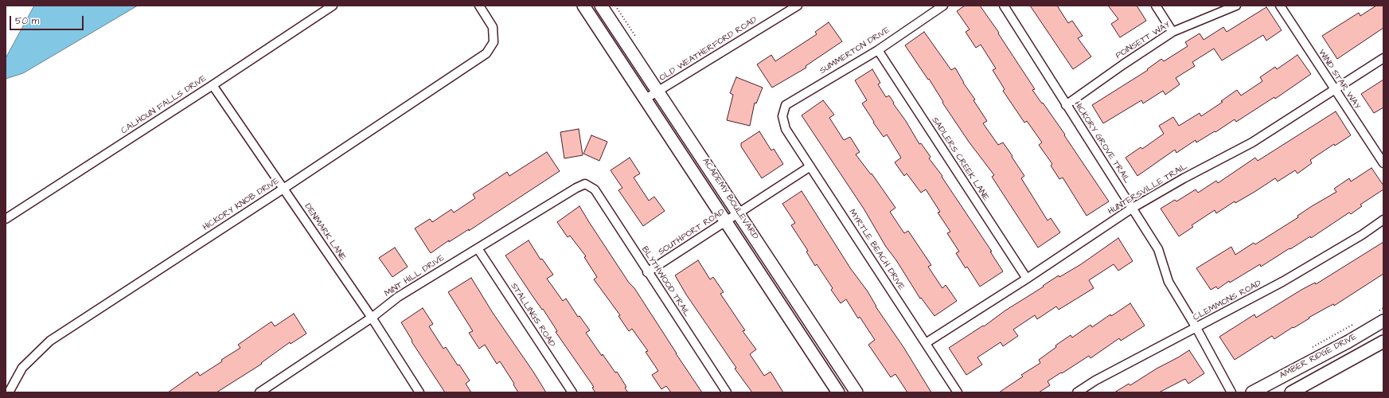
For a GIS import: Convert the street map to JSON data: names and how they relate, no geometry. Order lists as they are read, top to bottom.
{
  "streets": {
    "main road": ["ACADEMY BOULEVARD", "AMBER RIDGE DRIVE"],
    "street": [
      "POINSETT WAY",
      "OLD WEATHERFORD ROAD",
      "SUMMERTON DRIVE",
      "WIND STAR WAY",
      "CALHOUN FALLS DRIVE",
      "HICKORY GROVE TRAIL",
      "SADLERS CREEK LANE",
      "HUNTERSVILLE TRAIL",
      "HICKORY KNOB DRIVE",
      "DENMARK LANE",
      "SOUTHPORT ROAD",
      "MYRTLE BEACH DRIVE",
      "MINT HILL DRIVE",
      "BLYTHWOOD TRAIL",
      "CLEMMONS ROAD",
      "STALLINGS ROAD"
    ]
  },
  "crossings": [
    ["POINSETT WAY", "HICKORY GROVE TRAIL"],
    ["OLD WEATHERFORD ROAD", "ACADEMY BOULEVARD"],
    ["SUMMERTON DRIVE", "SADLERS CREEK LANE"],
    ["SUMMERTON DRIVE", "MYRTLE BEACH DRIVE"],
    ["WIND STAR WAY", "HUNTERSVILLE TRAIL"],
    ["CALHOUN FALLS DRIVE", "DENMARK LANE"],
    ["HICKORY GROVE TRAIL", "HUNTERSVILLE TRAIL"],
    ["HICKORY GROVE TRAIL", "CLEMMONS ROAD"],
    ["SADLERS CREEK LANE", "HUNTERSVILLE TRAIL"],
    ["HUNTERSVILLE TRAIL", "MYRTLE BEACH DRIVE"],
    ["ACADEMY BOULEVARD", "SOUTHPORT ROAD"],
    ["HICKORY KNOB DRIVE", "DENMARK LANE"],
    ["DENMARK LANE", "MINT HILL DRIVE"],
    ["SOUTHPORT ROAD", "MYRTLE BEACH DRIVE"],
    ["SOUTHPORT ROAD", "BLYTHWOOD TRAIL"],
    ["MINT HILL DRIVE", "BLYTHWOOD TRAIL"],
    ["MINT HILL DRIVE", "STALLINGS ROAD"]
  ],
  "scale_bar": "50 m"
}
